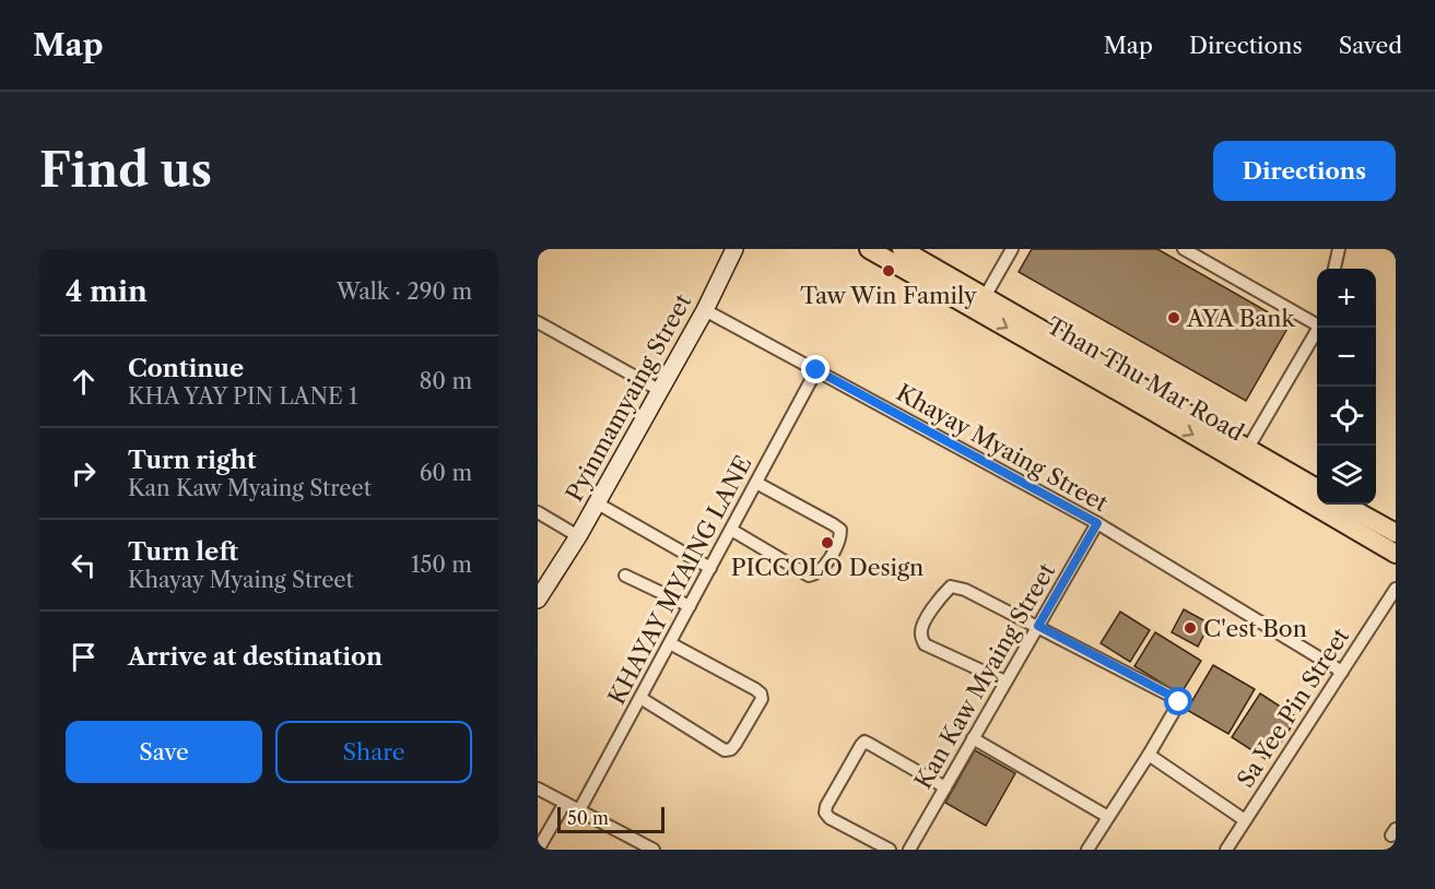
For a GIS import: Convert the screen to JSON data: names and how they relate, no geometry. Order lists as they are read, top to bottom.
{
  "streets": {
    "main road": ["Than Thu Mar Road"],
    "street": [
      "Pyinmamyaing Street",
      "Khayay Myaing Street",
      "KHAYAY MYAING LANE",
      "Kan Kaw Myaing Street",
      "Sa Yee Pin Street"
    ]
  },
  "crossings": [
    ["Pyinmamyaing Street", "Khayay Myaing Street"],
    ["Khayay Myaing Street", "KHAYAY MYAING LANE"],
    ["Khayay Myaing Street", "Kan Kaw Myaing Street"],
    ["Khayay Myaing Street", "Sa Yee Pin Street"]
  ],
  "places": [
    "Taw Win Family",
    "AYA Bank",
    "PICCOLO Design",
    "C'est Bon"
  ],
  "scale_bar": "50 m",
  "page": {
    "header": "Map",
    "nav": ["Map", "Directions", "Saved"],
    "buttons": [
      "Directions",
      ["Save", "Share"]
    ],
    "title": "Find us",
    "heading": ["4 min", "Walk · 290 m"],
    "map_buttons": ["+", "−"],
    "list": [
      ["Continue", "KHA YAY PIN LANE 1", "80 m"],
      ["Turn right", "Kan Kaw Myaing Street", "60 m"],
      ["Turn left", "Khayay Myaing Street", "150 m"],
      "Arrive at destination"
    ],
    "scale": "50 m"
  }
}
